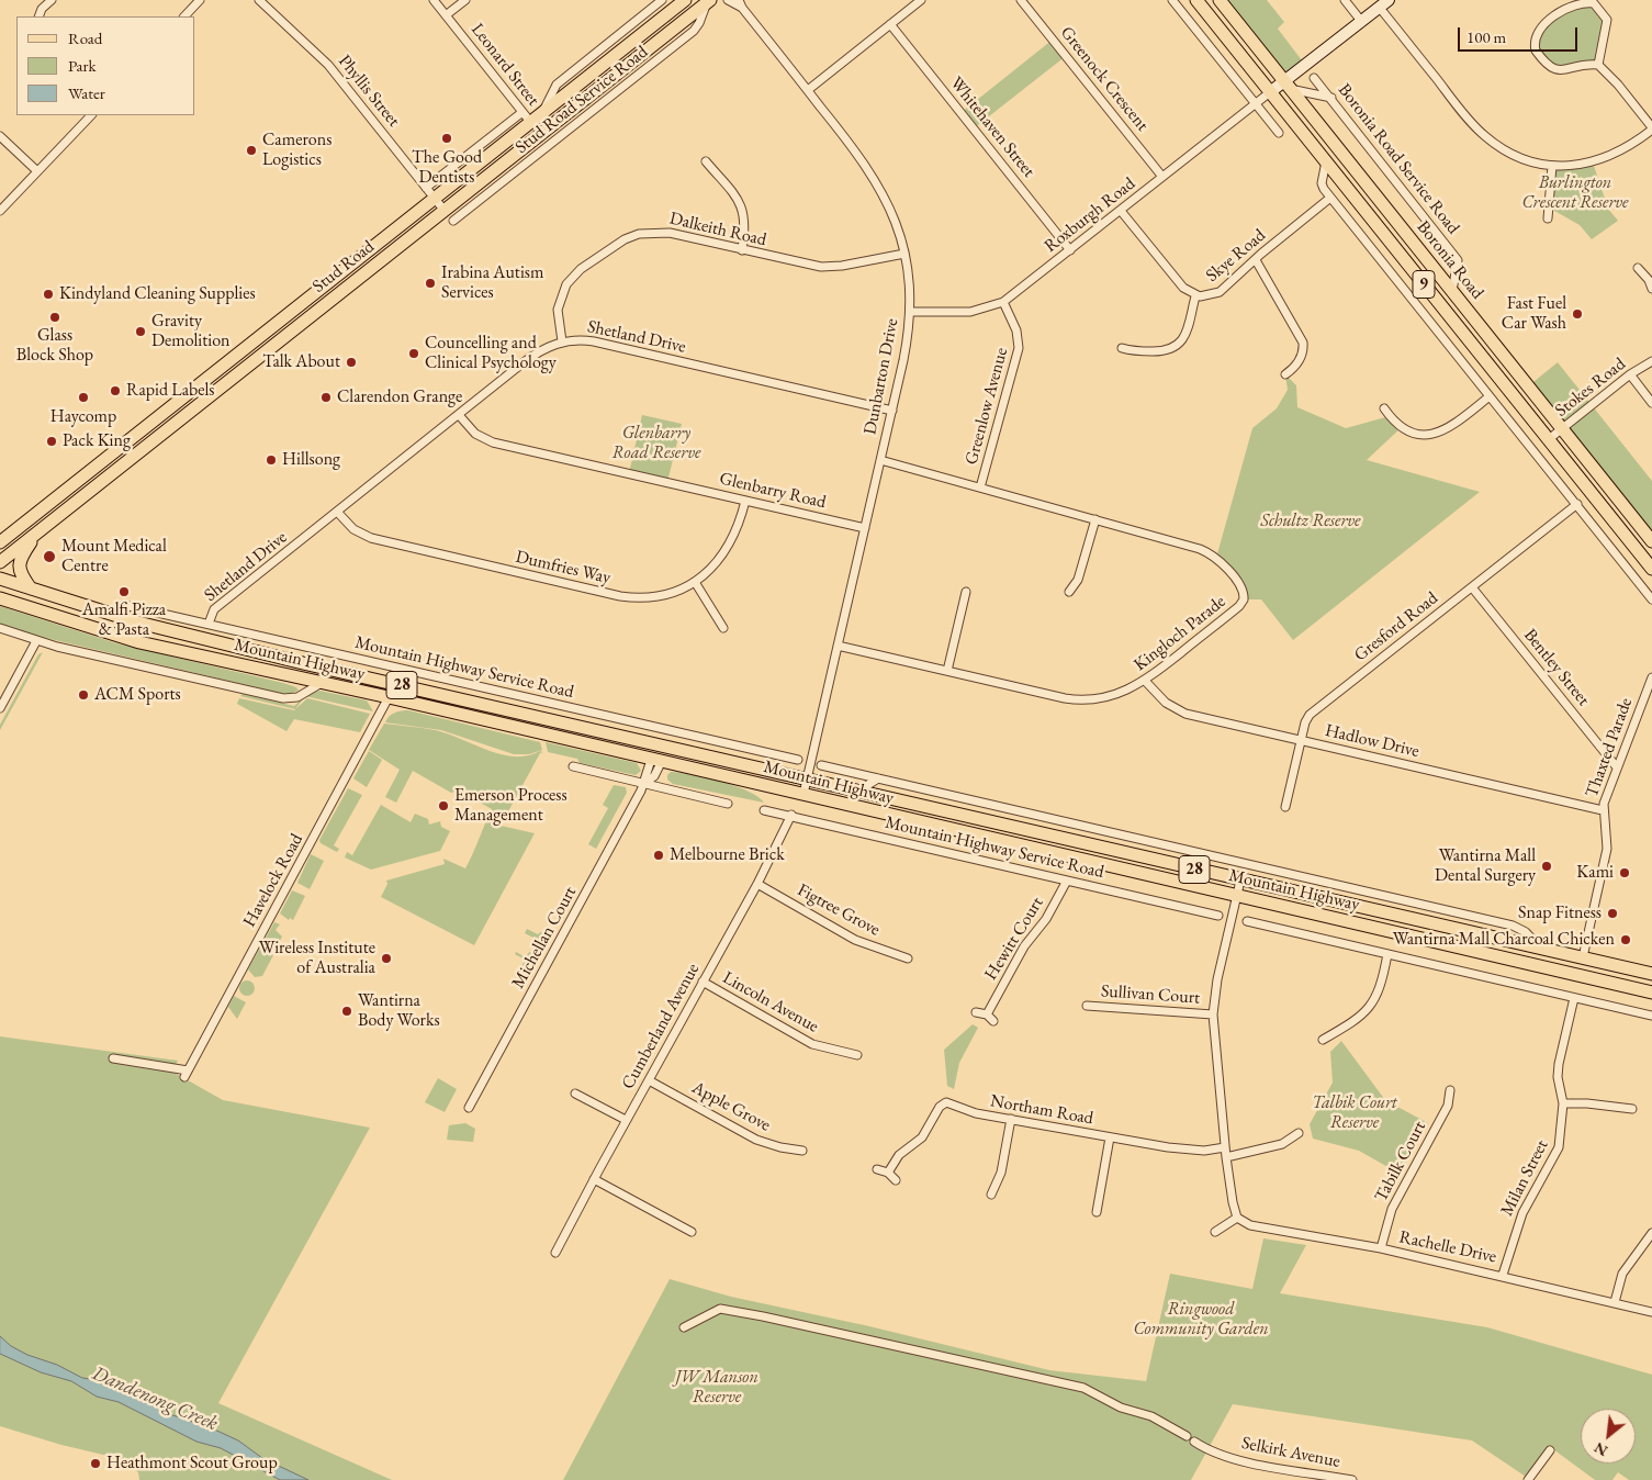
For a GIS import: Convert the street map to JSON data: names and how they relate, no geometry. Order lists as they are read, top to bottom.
{
  "streets": {
    "main road": [
      "Boronia Road",
      "Stud Road",
      "9",
      "Mountain Highway",
      "28"
    ],
    "street": [
      "Leonard Street",
      "Greenock Crescent",
      "Phyllis Street",
      "Stud Road Service Road",
      "Whitehaven Street",
      "Boronia Road Service Road",
      "Roxburgh Road",
      "Dalkeith Road",
      "Skye Road",
      "Shetland Drive",
      "Dunbarton Drive",
      "Stokes Road",
      "Greenlow Avenue",
      "Glenbarry Road",
      "Dumfries Way",
      "Gresford Road",
      "Kingloch Parade",
      "Mountain Highway Service Road",
      "Bentley Street",
      "Hadlow Drive",
      "Thaxted Parade",
      "Havelock Road",
      "Figtree Grove",
      "Michellan Court",
      "Hewitt Court",
      "Sullivan Court",
      "Lincoln Avenue",
      "Cumberland Avenue",
      "Apple Grove",
      "Northam Road",
      "Tabilk Court",
      "Milan Street",
      "Rachelle Drive",
      "Selkirk Avenue"
    ]
  },
  "crossings": [
    ["Leonard Street", "Stud Road Service Road"],
    ["Leonard Street", "Stud Road"],
    ["Greenock Crescent", "Roxburgh Road"],
    ["Phyllis Street", "Stud Road Service Road"],
    ["Phyllis Street", "Stud Road"],
    ["Stud Road Service Road", "Stud Road"],
    ["Whitehaven Street", "Roxburgh Road"],
    ["Boronia Road Service Road", "Boronia Road"],
    ["Roxburgh Road", "Skye Road"],
    ["Roxburgh Road", "Boronia Road"],
    ["Roxburgh Road", "Dunbarton Drive"],
    ["Roxburgh Road", "Greenlow Avenue"],
    ["Dalkeith Road", "Shetland Drive"],
    ["Dalkeith Road", "Dunbarton Drive"],
    ["Boronia Road", "Stokes Road"],
    ["Shetland Drive", "Dunbarton Drive"],
    ["Shetland Drive", "Glenbarry Road"],
    ["Shetland Drive", "Dumfries Way"],
    ["Shetland Drive", "Mountain Highway Service Road"],
    ["Dunbarton Drive", "Glenbarry Road"],
    ["Dunbarton Drive", "Kingloch Parade"],
    ["Dunbarton Drive", "Mountain Highway"],
    ["Greenlow Avenue", "Kingloch Parade"],
    ["Glenbarry Road", "Dumfries Way"],
    ["Gresford Road", "Bentley Street"],
    ["Gresford Road", "Hadlow Drive"],
    ["Kingloch Parade", "Hadlow Drive"],
    ["Mountain Highway", "Thaxted Parade"],
    ["Mountain Highway", "Havelock Road"],
    ["Mountain Highway", "Michellan Court"],
    ["Mountain Highway Service Road", "Hewitt Court"],
    ["Mountain Highway Service Road", "Cumberland Avenue"],
    ["Bentley Street", "Thaxted Parade"],
    ["Hadlow Drive", "Thaxted Parade"],
    ["Figtree Grove", "Cumberland Avenue"],
    ["Lincoln Avenue", "Cumberland Avenue"],
    ["Cumberland Avenue", "Apple Grove"],
    ["Tabilk Court", "Rachelle Drive"],
    ["Milan Street", "Rachelle Drive"]
  ],
  "water": ["Dandenong Creek"],
  "parks": [
    "Burlington Crescent Reserve",
    "Glenbarry Road Reserve",
    "Schultz Reserve",
    "Talbik Court Reserve",
    "Ringwood Community Garden",
    "JW Manson Reserve"
  ],
  "places": [
    "The Good Dentists",
    "Camerons Logistics",
    "Irabina Autism Services",
    "Kindyland Cleaning Supplies",
    "Fast Fuel Car Wash",
    "Glass Block Shop",
    "Gravity Demolition",
    "Councelling and Clinical Psychology",
    "Talk About",
    "Rapid Labels",
    "Haycomp",
    "Clarendon Grange",
    "Pack King",
    "Hillsong",
    "Mount Medical Centre",
    "Amalfi Pizza & Pasta",
    "ACM Sports",
    "Emerson Process Management",
    "Melbourne Brick",
    "Wantirna Mall Dental Surgery",
    "Kami",
    "Snap Fitness",
    "Wantirna Mall Charcoal Chicken",
    "Wireless Institute of Australia",
    "Wantirna Body Works",
    "Heathmont Scout Group"
  ],
  "legend": ["Road", "Park", "Water"],
  "scale_bar": "100 m",
  "north": "bottom left"
}
